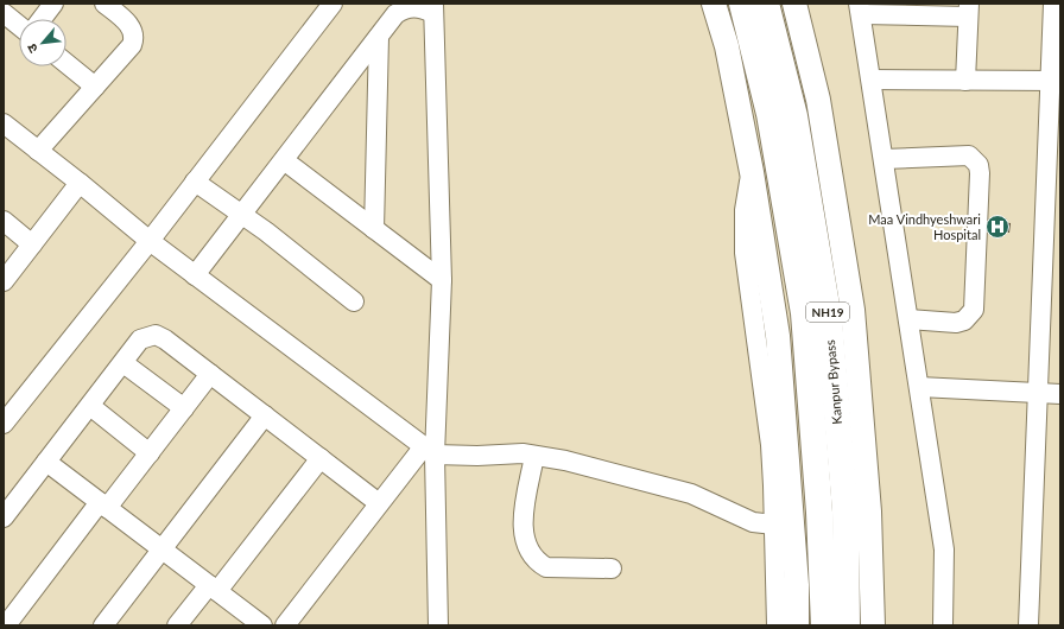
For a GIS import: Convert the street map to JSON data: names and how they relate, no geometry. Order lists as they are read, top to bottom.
{
  "streets": {
    "highway": ["NH19", "Kanpur Bypass"]
  },
  "places": {
    "hospital": ["Maa Vindhyeshwari Hospital"]
  },
  "north": "bottom left"
}
